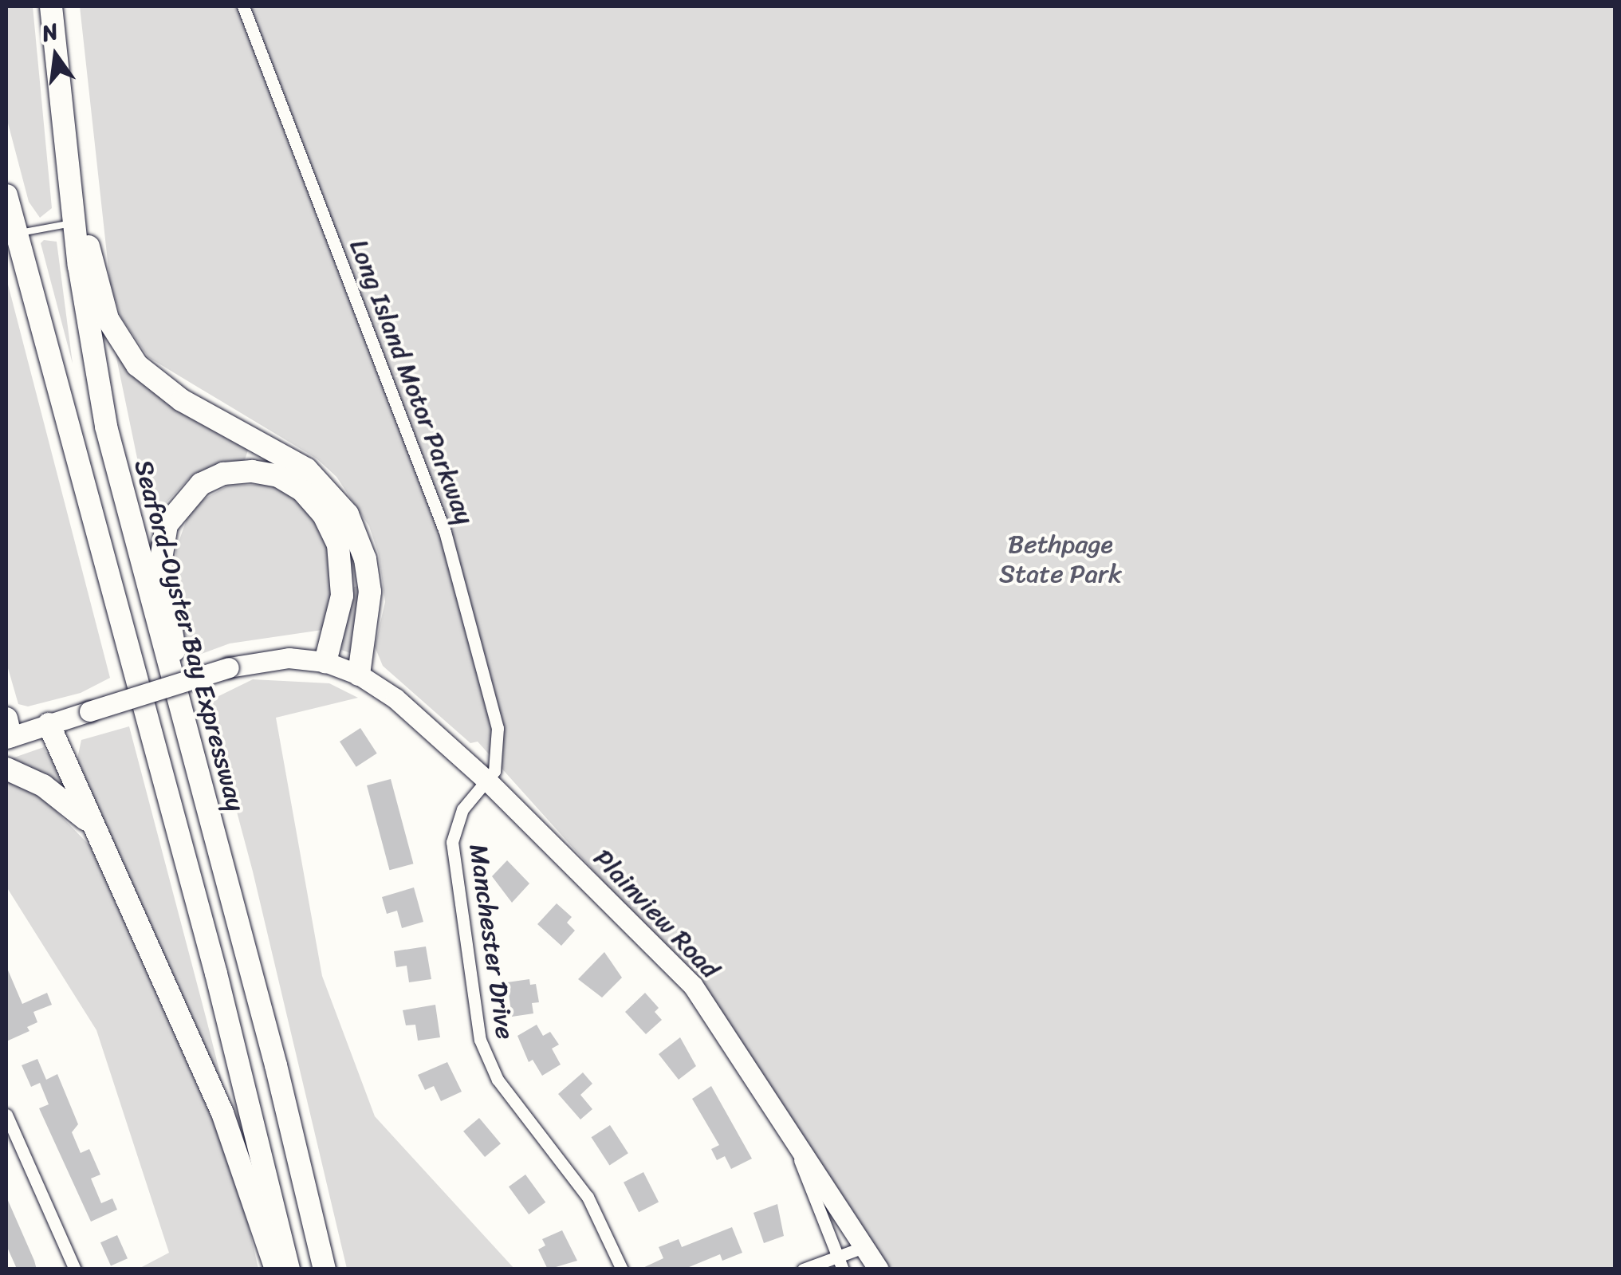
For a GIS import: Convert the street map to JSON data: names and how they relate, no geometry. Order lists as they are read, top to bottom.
{
  "streets": {
    "highway": ["Seaford-Oyster Bay Expressway"],
    "main road": ["Plainview Road"],
    "street": ["Long Island Motor Parkway", "Manchester Drive"]
  },
  "crossings": [
    ["Long Island Motor Parkway", "Plainview Road"],
    ["Long Island Motor Parkway", "Manchester Drive"],
    ["Plainview Road", "Manchester Drive"]
  ],
  "parks": ["Bethpage State Park"],
  "north": "top"
}
